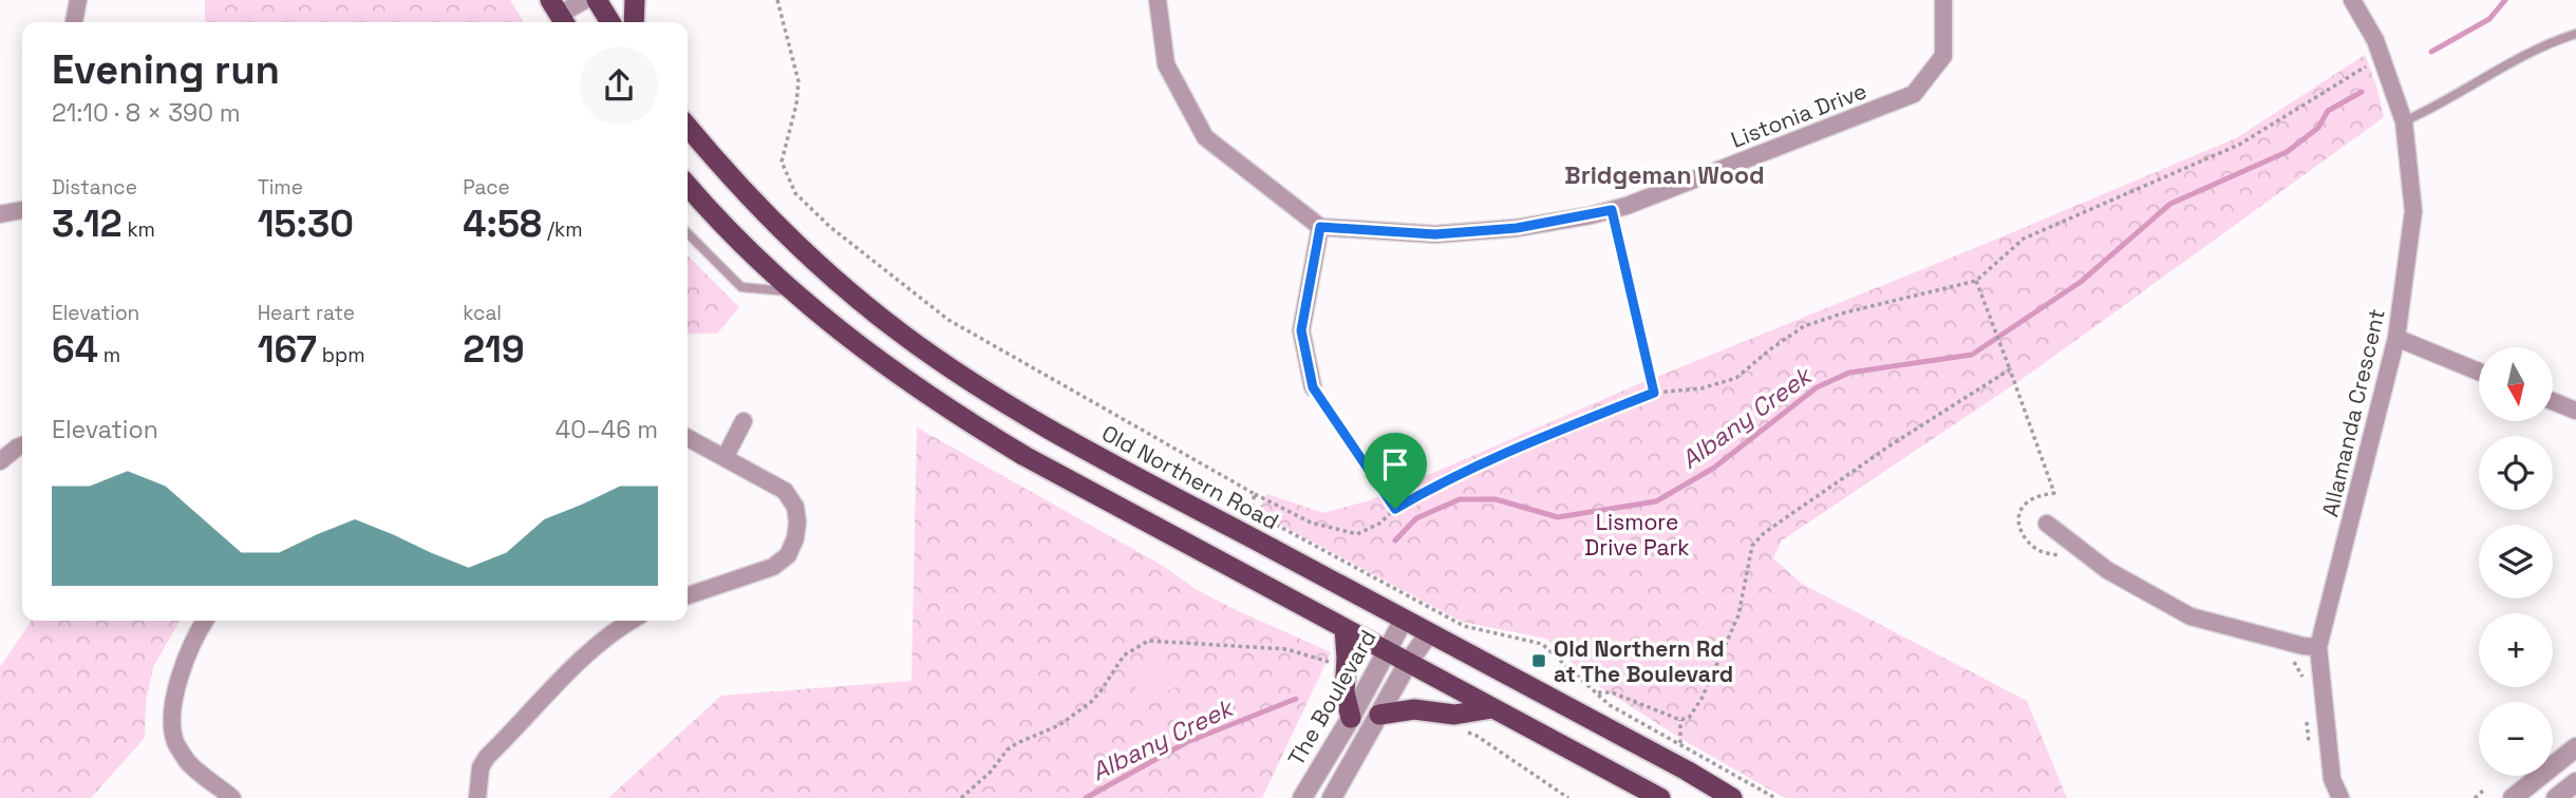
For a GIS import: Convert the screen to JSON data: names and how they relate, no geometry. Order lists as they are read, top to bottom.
{
  "streets": {
    "highway": ["Old Northern Road"],
    "street": ["Listonia Drive", "Allamanda Crescent", "The Boulevard"]
  },
  "crossings": [
    ["Old Northern Road", "The Boulevard"]
  ],
  "districts": ["Bridgeman Wood"],
  "water": ["Albany Creek"],
  "parks": ["Lismore Drive Park"],
  "places": {
    "transit": ["Old Northern Rd at The Boulevard"]
  },
  "north": "bottom",
  "page": {
    "heading": ["Evening run", "21:10 · 8 × 390 m"],
    "stats": [
      ["Distance", "3.12 km"],
      ["Time", "15:30"],
      ["Pace", "4:58 /km"],
      ["Elevation", "64 m"],
      ["Heart rate", "167 bpm"],
      ["kcal", "219"]
    ],
    "map_buttons": ["+", "−"],
    "chart": ["Elevation", "40–46 m"]
  }
}
